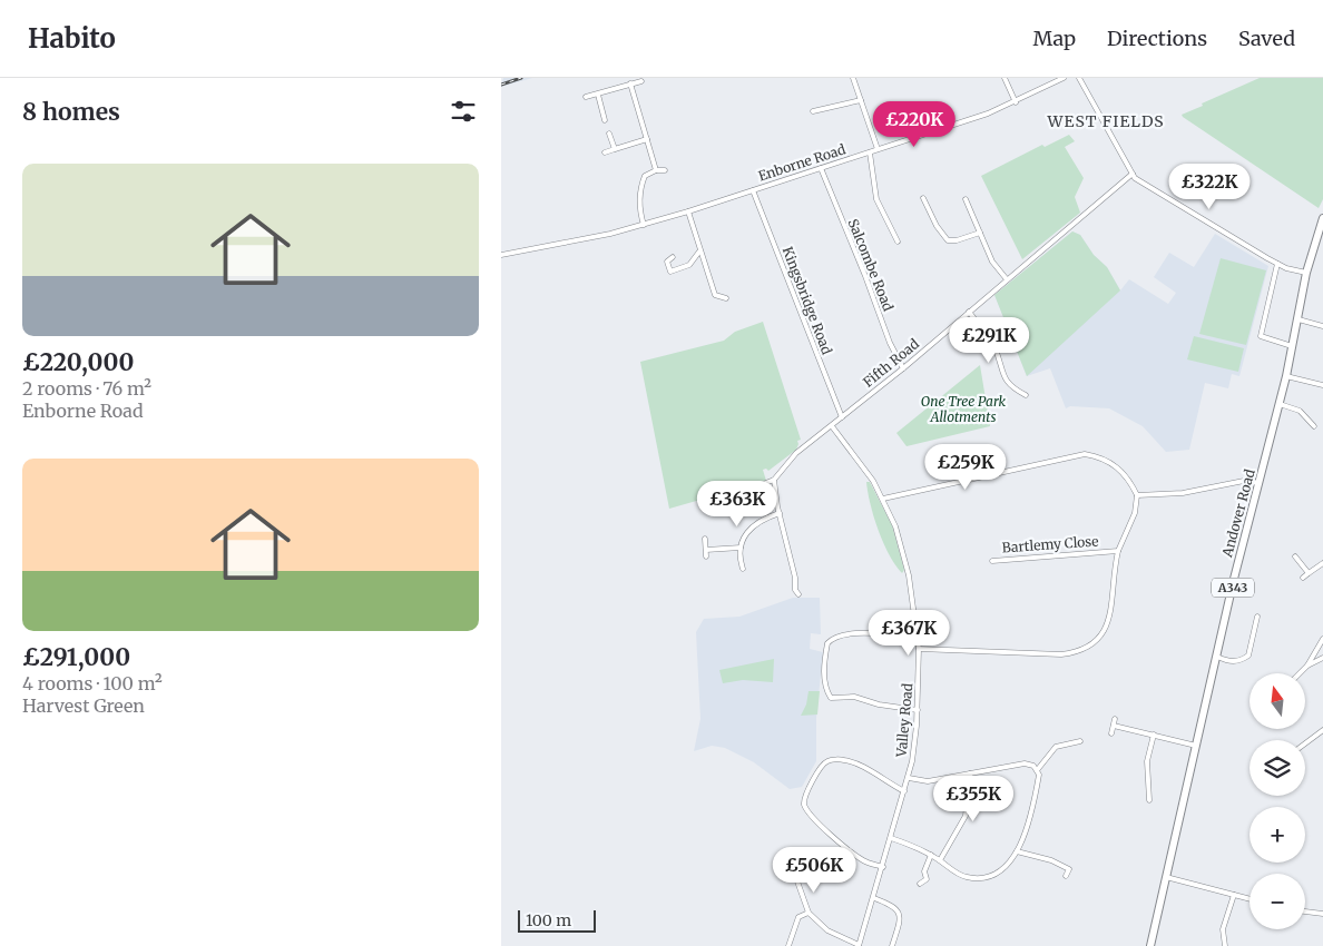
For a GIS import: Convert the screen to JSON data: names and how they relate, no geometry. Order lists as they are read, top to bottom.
{
  "streets": {
    "main road": ["Andover Road", "A343"],
    "street": [
      "Enborne Road",
      "Salcombe Road",
      "Kingsbridge Road",
      "Fifth Road",
      "Bartlemy Close",
      "Valley Road"
    ]
  },
  "crossings": [
    ["Enborne Road", "Salcombe Road"],
    ["Enborne Road", "Kingsbridge Road"],
    ["Salcombe Road", "Fifth Road"],
    ["Kingsbridge Road", "Fifth Road"],
    ["Fifth Road", "Valley Road"]
  ],
  "districts": ["WEST FIELDS"],
  "parks": ["One Tree Park Allotments"],
  "scale_bar": "100 m",
  "north": "top",
  "page": {
    "header": "Habito",
    "nav": ["Map", "Directions", "Saved"],
    "heading": "8 homes",
    "price": [
      "£220K",
      "£322K",
      "£291K",
      "£259K",
      "£363K",
      "£367K",
      "£355K",
      "£506K"
    ],
    "list": [
      {
        "name": "£220,000",
        "note": "2 rooms · 76 m² · Enborne Road"
      },
      {
        "name": "£291,000",
        "note": "4 rooms · 100 m² · Harvest Green"
      }
    ],
    "map_buttons": ["+", "−"],
    "scale": "100 m"
  }
}
